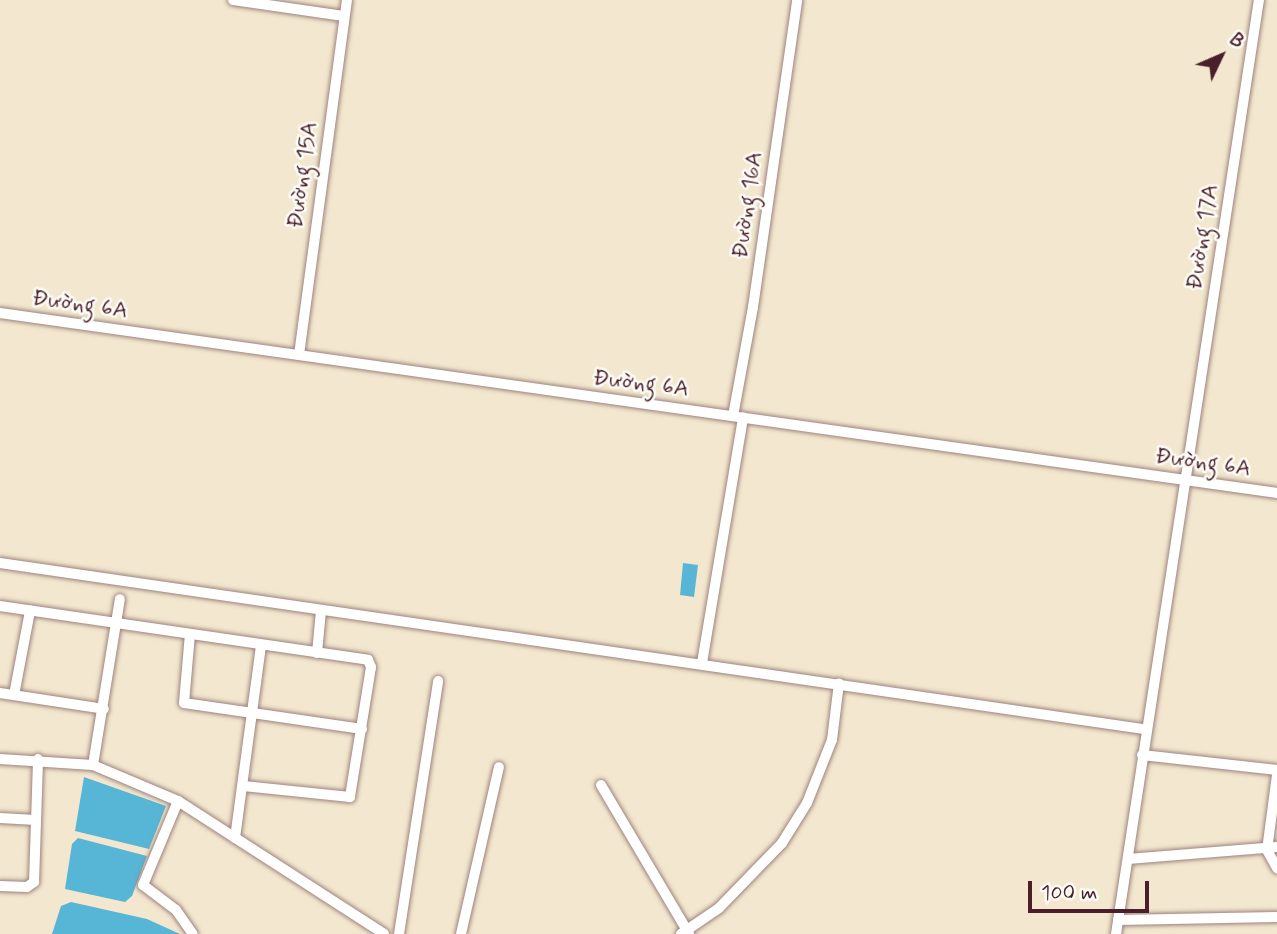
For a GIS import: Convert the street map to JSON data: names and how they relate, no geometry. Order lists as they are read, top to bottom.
{
  "streets": {
    "street": [
      "Đường 15A",
      "Đường 16A",
      "Đường 17A",
      "Đường 6A"
    ]
  },
  "crossings": [
    ["Đường 15A", "Đường 6A"],
    ["Đường 16A", "Đường 6A"],
    ["Đường 17A", "Đường 6A"]
  ],
  "scale_bar": "100 m",
  "north": "top right"
}
